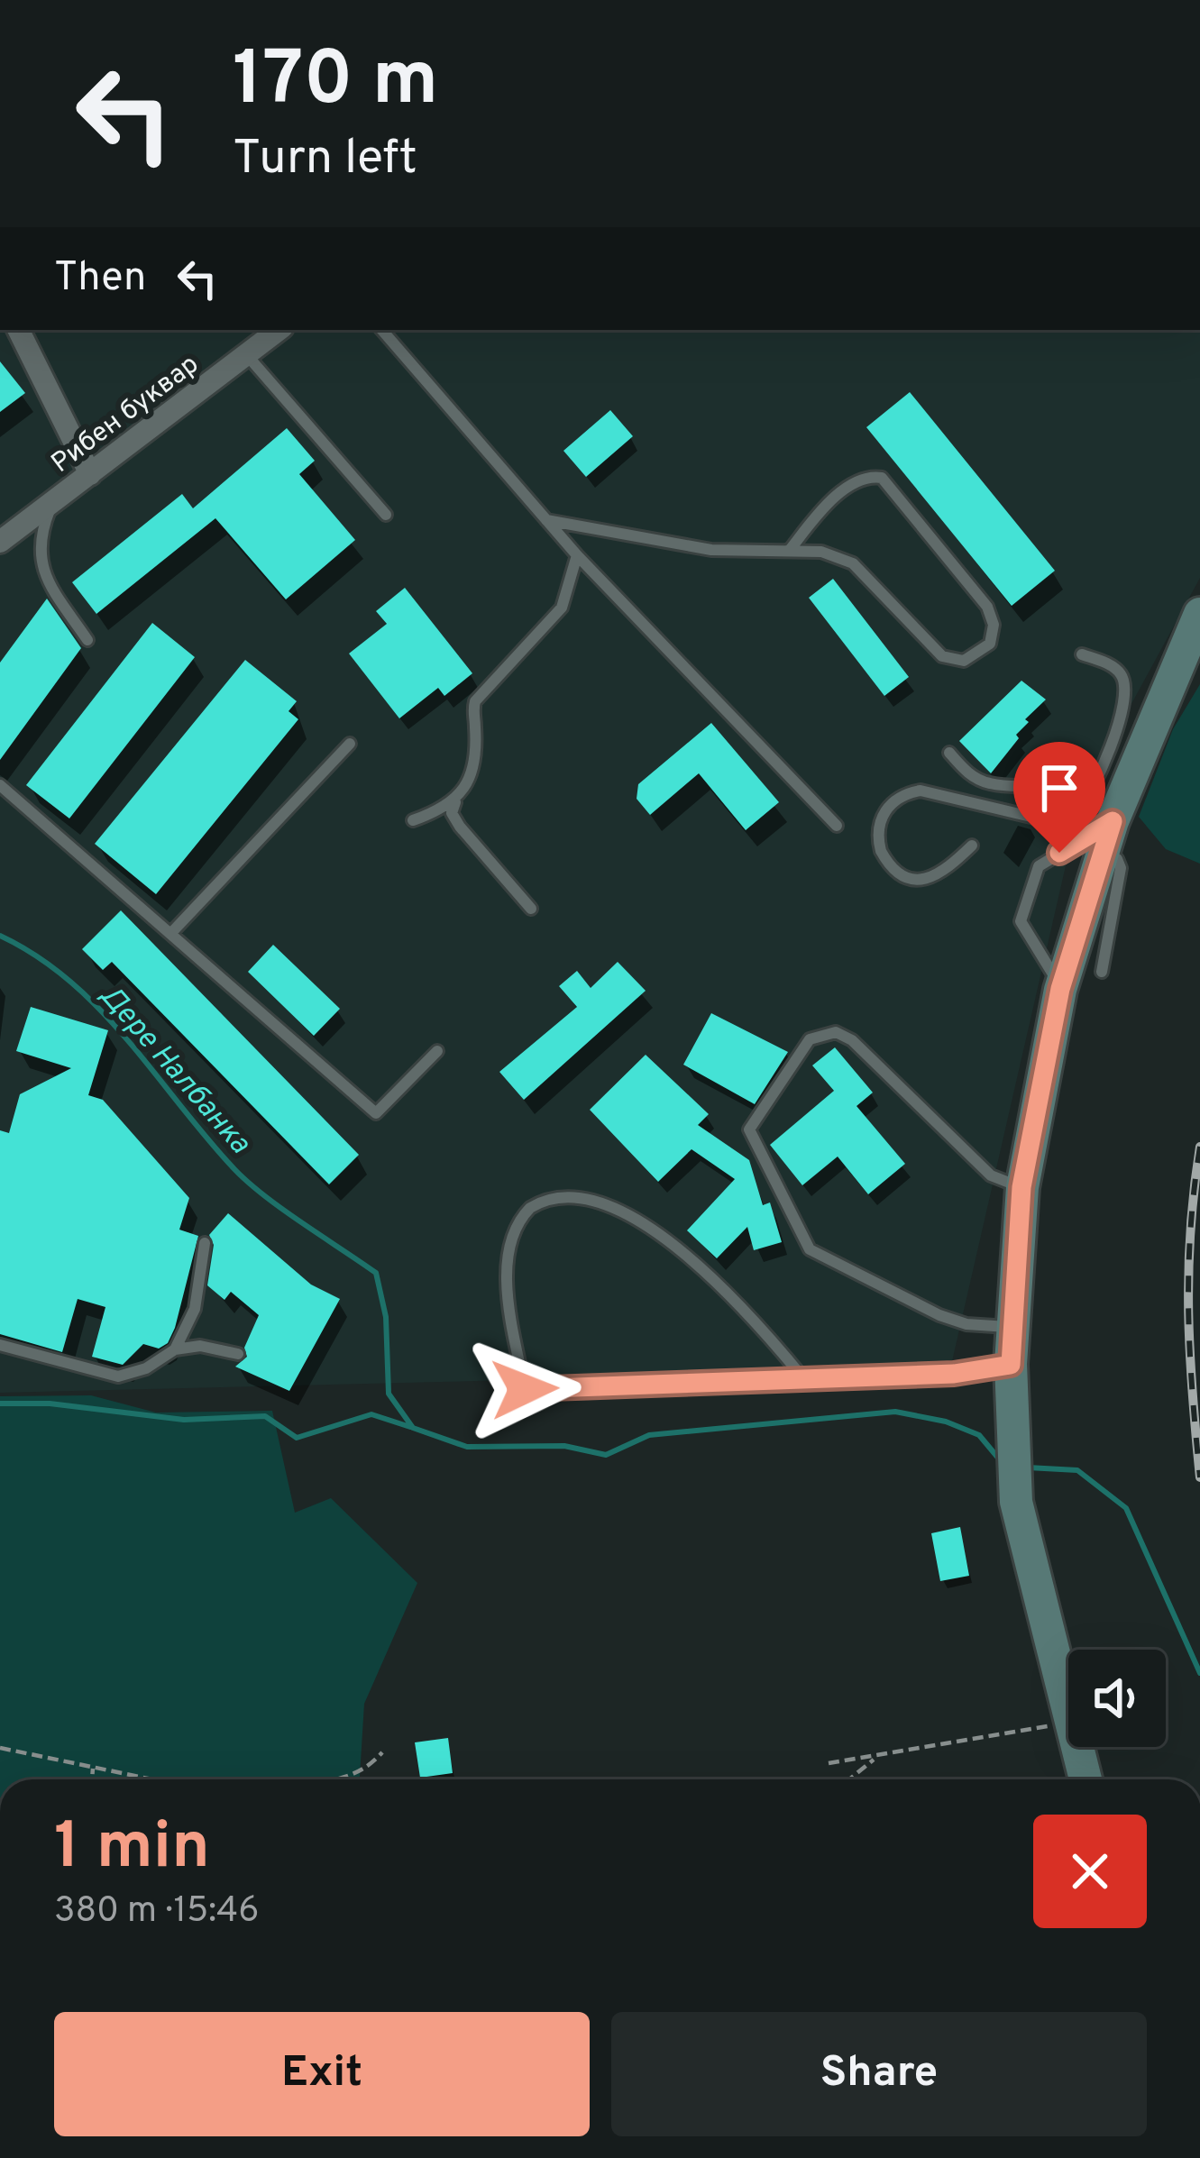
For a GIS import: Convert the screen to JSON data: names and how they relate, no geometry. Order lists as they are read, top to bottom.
{
  "streets": {
    "street": ["Рибен буквар"]
  },
  "water": ["Дере Налбанка"],
  "page": {
    "turn": ["170 m", "Turn left"],
    "then": "Then",
    "heading": ["1 min", "380 m · 15:46"],
    "buttons": ["Exit", "Share"]
  }
}
